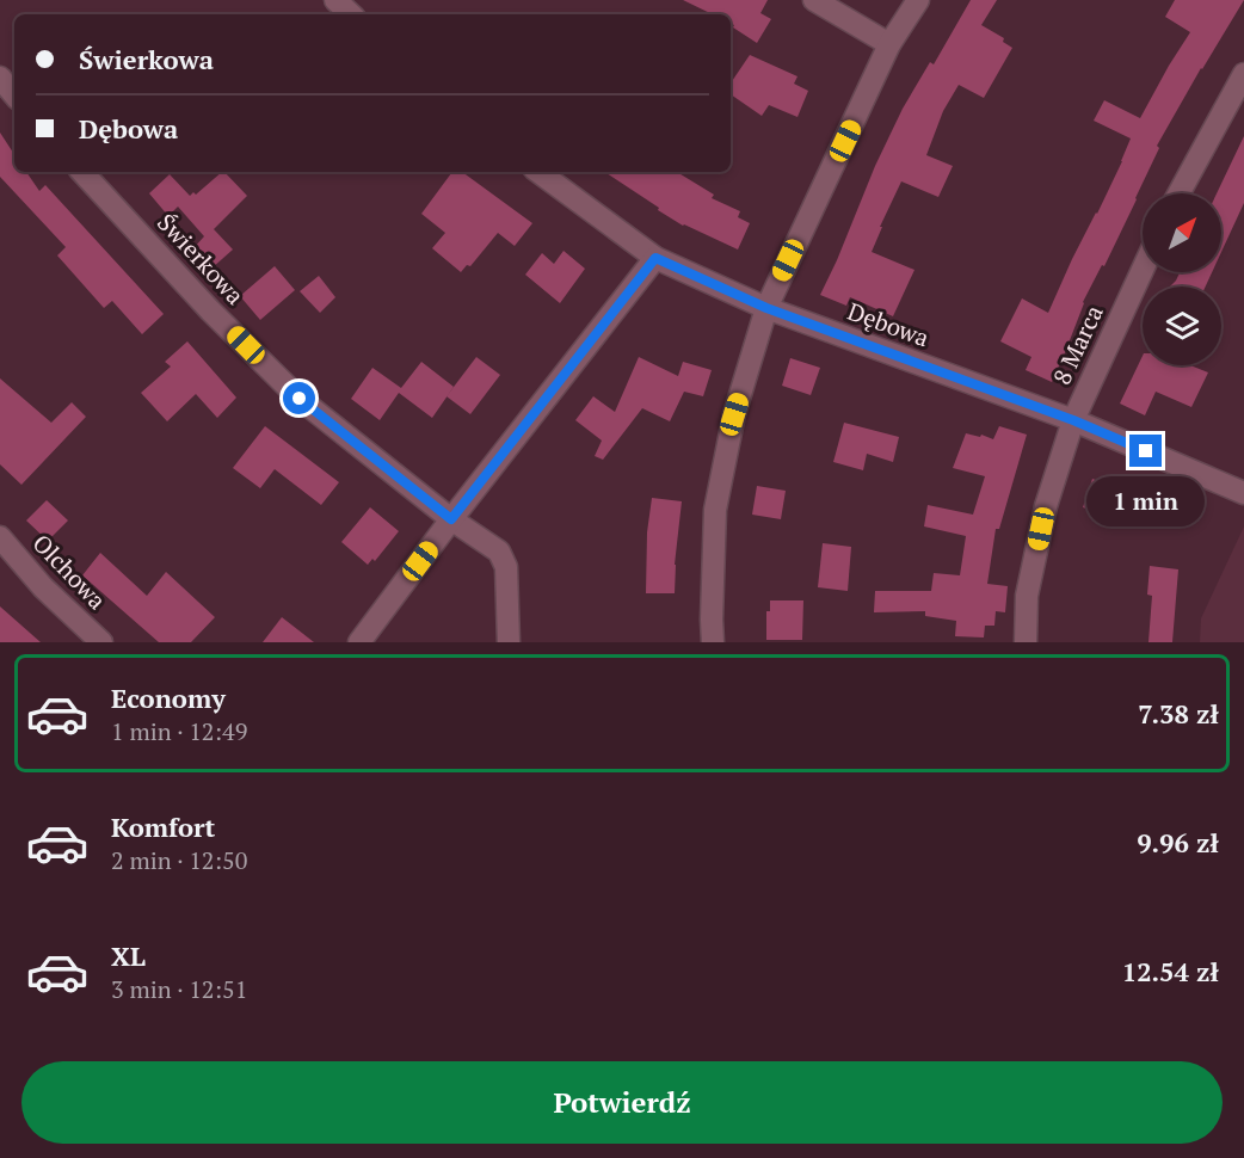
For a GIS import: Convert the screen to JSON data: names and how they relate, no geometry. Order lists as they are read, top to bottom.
{
  "streets": {
    "street": [
      "Świerkowa",
      "Dębowa",
      "8 Marca",
      "Olchowa"
    ]
  },
  "crossings": [
    ["Dębowa", "8 Marca"]
  ],
  "north": "top right",
  "page": {
    "banner": ["Świerkowa", "Dębowa"],
    "bubble": "1 min",
    "list": [
      {
        "name": "Economy",
        "note": "1 min · 12:49",
        "value": "7.38 zł"
      },
      {
        "name": "Komfort",
        "note": "2 min · 12:50",
        "value": "9.96 zł"
      },
      {
        "name": "XL",
        "note": "3 min · 12:51",
        "value": "12.54 zł"
      }
    ],
    "buttons": "Potwierdź"
  }
}
